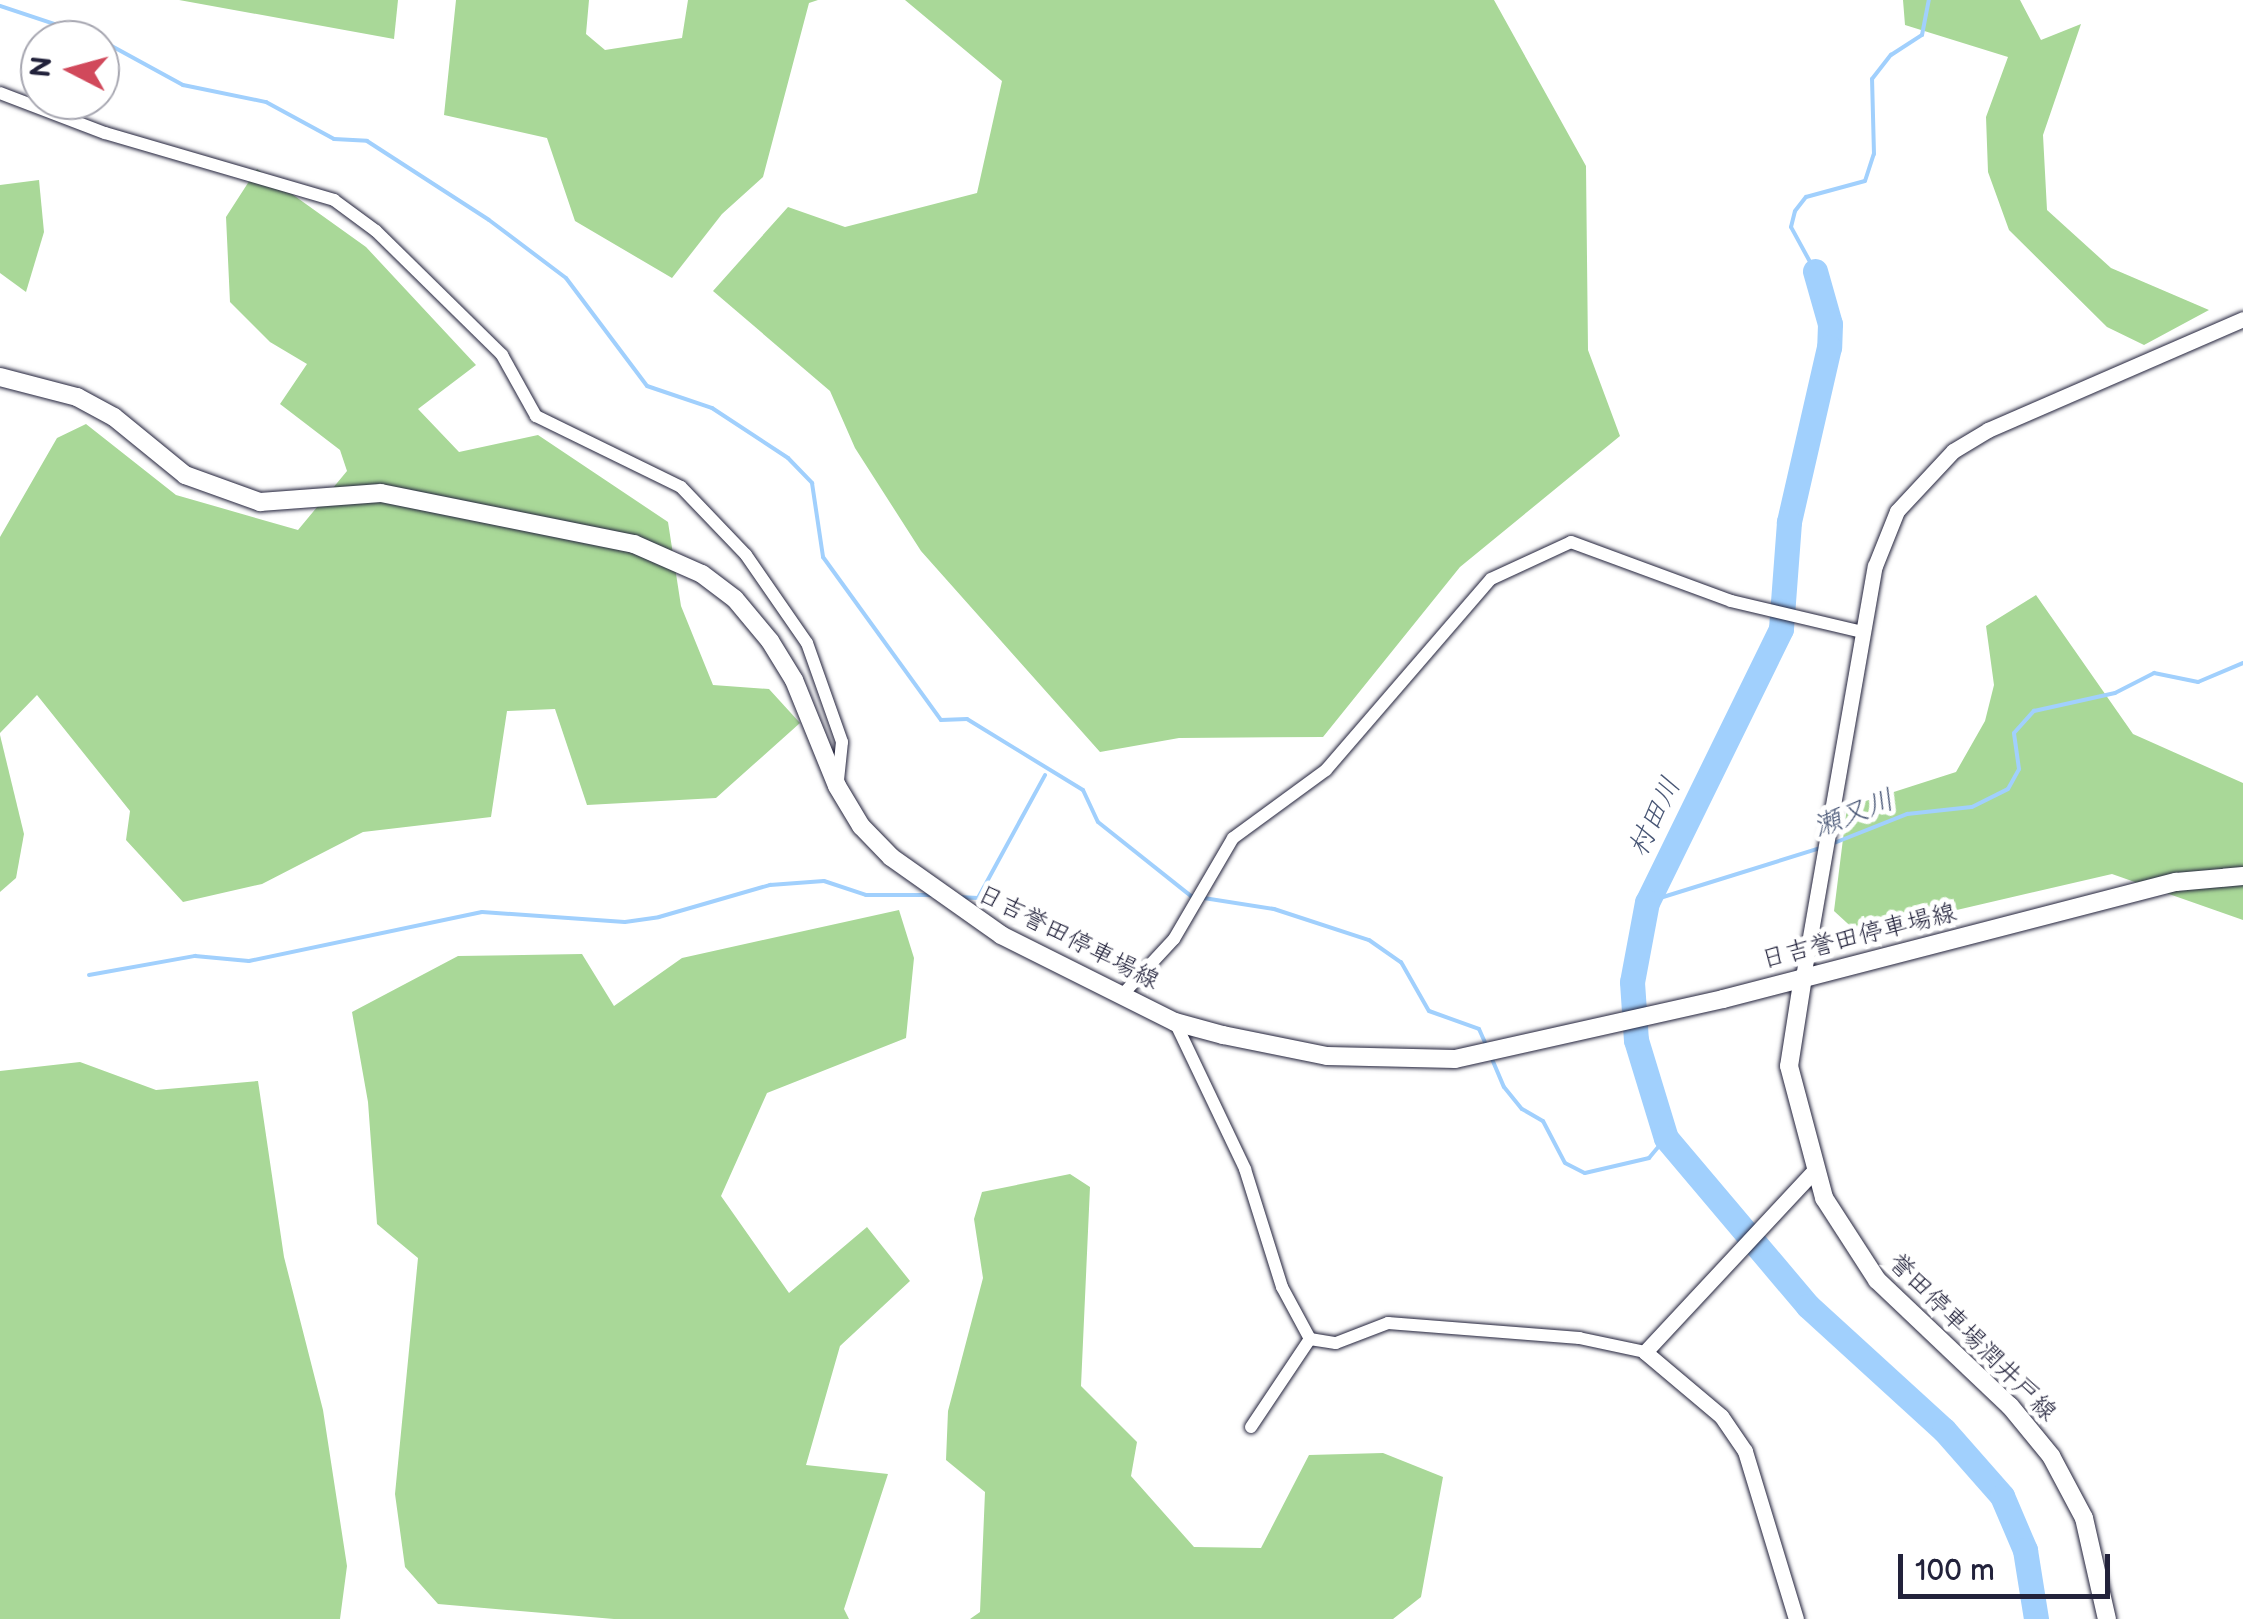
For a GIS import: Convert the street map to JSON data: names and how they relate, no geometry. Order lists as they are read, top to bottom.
{
  "streets": {
    "main road": ["日吉誉田停車場線", "誉田停車場潤井戸線"]
  },
  "crossings": [
    ["日吉誉田停車場線", "誉田停車場潤井戸線"]
  ],
  "water": ["瀬又川", "村田川"],
  "scale_bar": "100 m",
  "north": "left"
}
